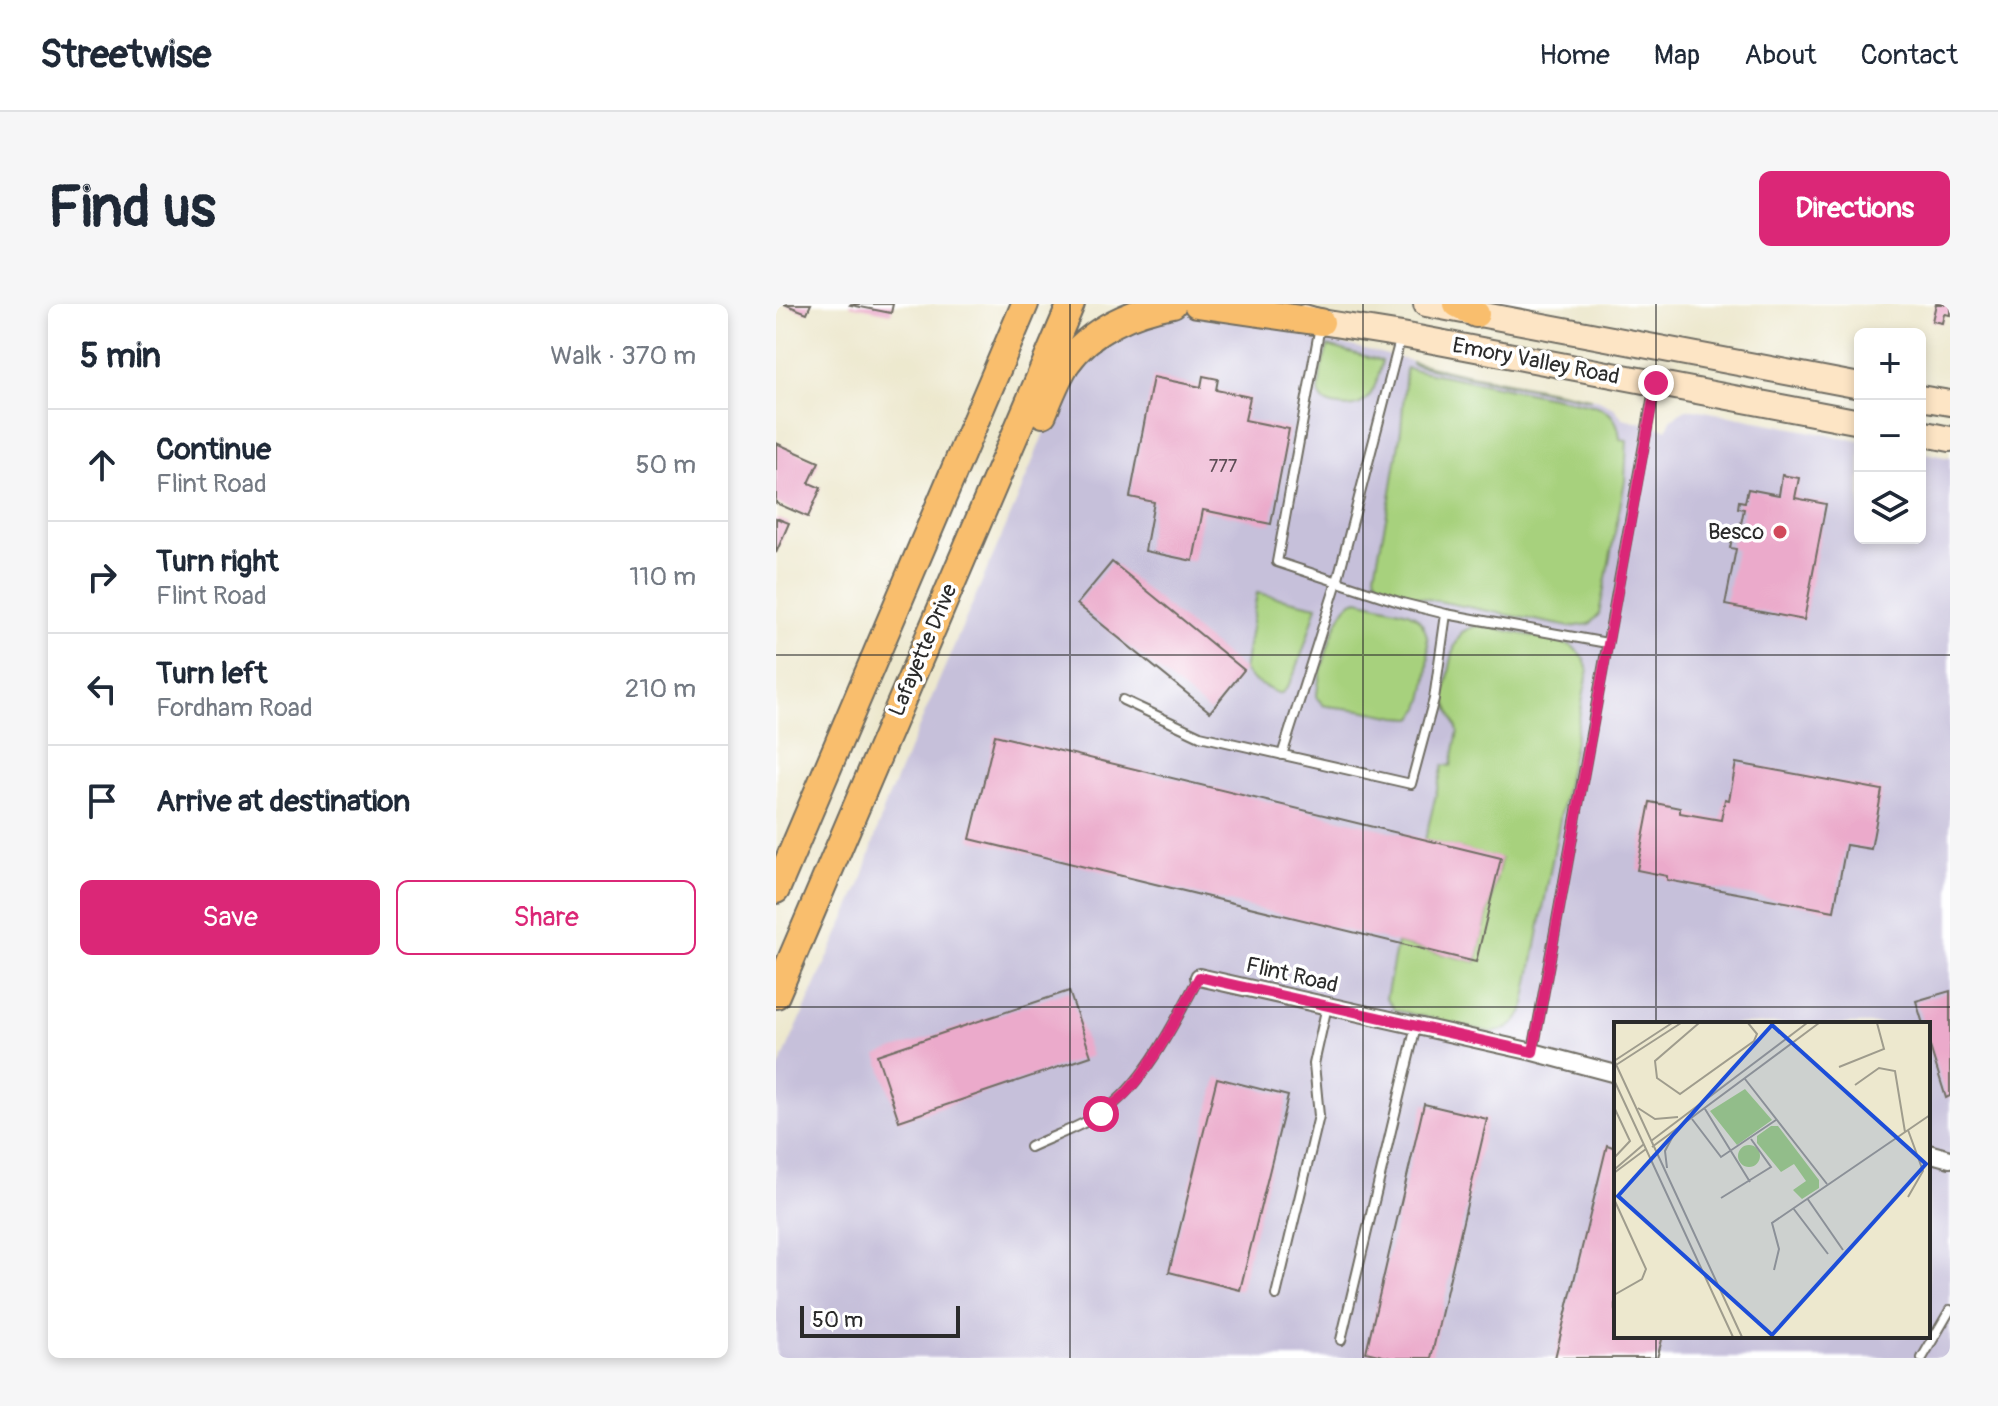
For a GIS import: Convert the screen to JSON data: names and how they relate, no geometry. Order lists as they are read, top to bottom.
{
  "streets": {
    "main road": ["Emory Valley Road", "Lafayette Drive"],
    "street": ["Flint Road"]
  },
  "places": ["Besco"],
  "house_numbers": ["777"],
  "scale_bar": "50 m",
  "page": {
    "header": "Streetwise",
    "nav": [
      "Home",
      "Map",
      "About",
      "Contact"
    ],
    "buttons": [
      "Directions",
      ["Save", "Share"]
    ],
    "title": "Find us",
    "heading": ["5 min", "Walk · 370 m"],
    "map_buttons": ["+", "−"],
    "list": [
      ["Continue", "Flint Road", "50 m"],
      ["Turn right", "Flint Road", "110 m"],
      ["Turn left", "Fordham Road", "210 m"],
      "Arrive at destination"
    ],
    "scale": "50 m"
  }
}
